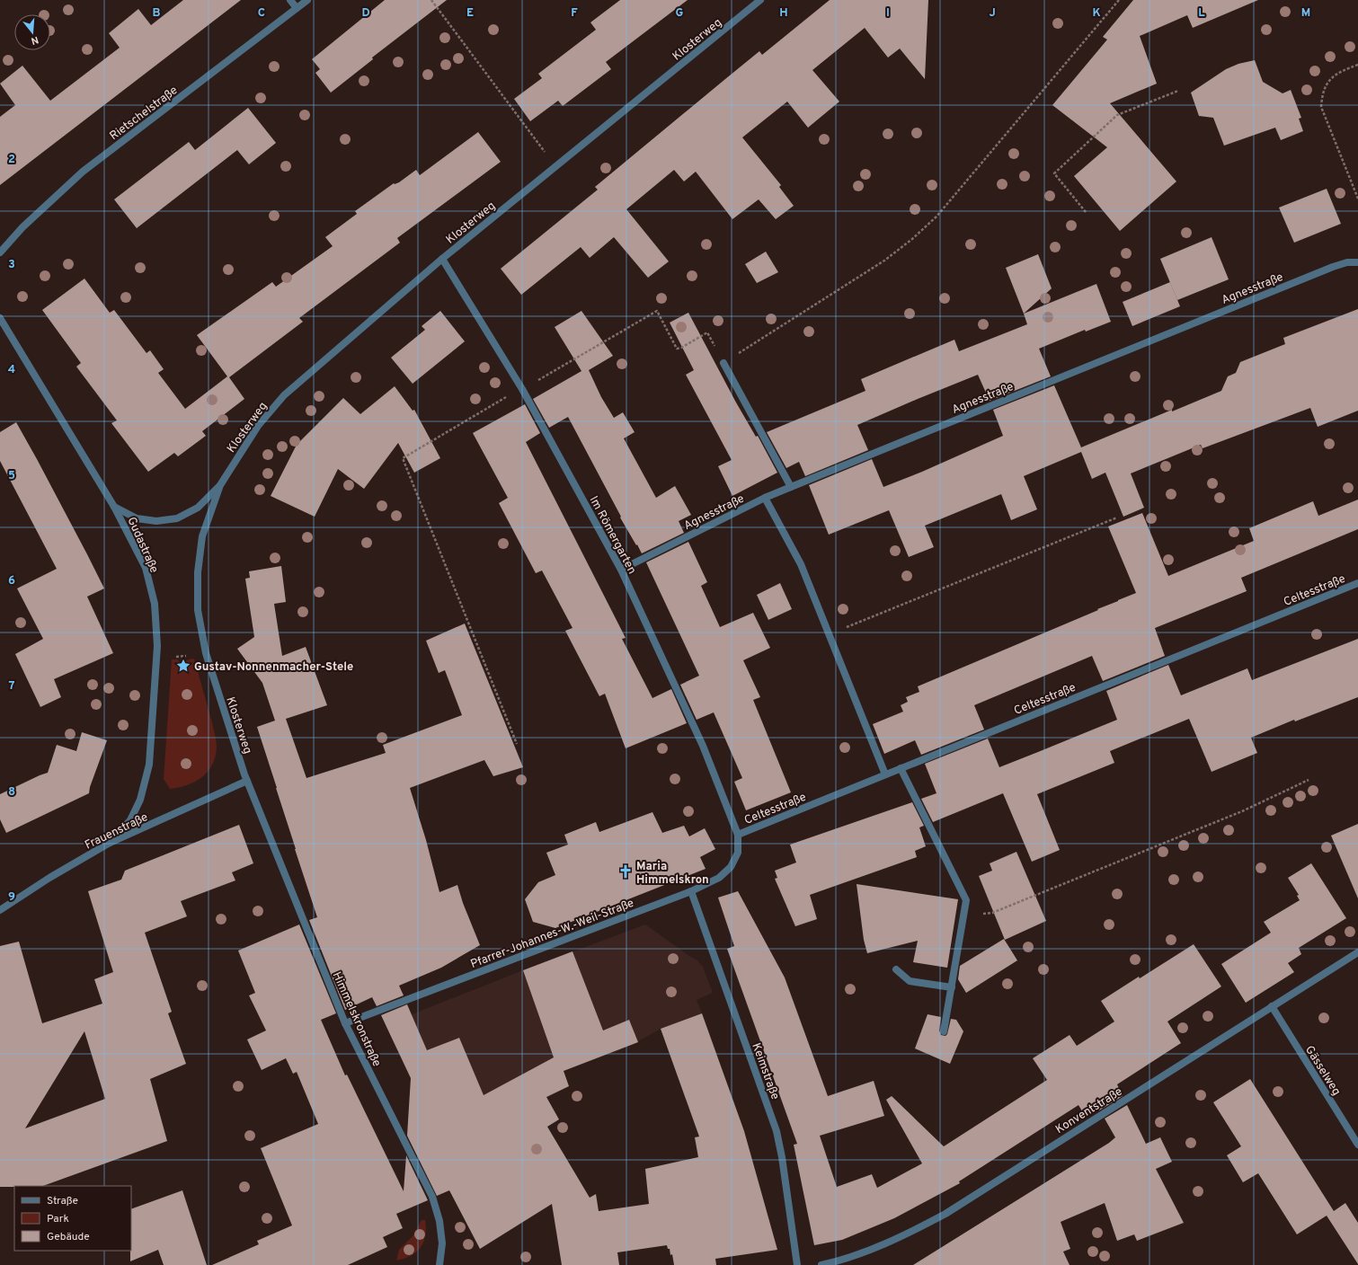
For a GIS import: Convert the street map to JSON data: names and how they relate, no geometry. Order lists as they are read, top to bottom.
{
  "streets": {
    "street": [
      "Klosterweg",
      "Rietschelstraße",
      "Agnesstraße",
      "Im Römergarten",
      "Gudastraße",
      "Celtesstraße",
      "Frauenstraße",
      "Pfarrer-Johannes-W.-Weil-Straße",
      "Himmelskronstraße",
      "Gässelweg",
      "Keimstraße",
      "Konventstraße"
    ]
  },
  "crossings": [
    ["Klosterweg", "Im Römergarten"],
    ["Klosterweg", "Gudastraße"],
    ["Klosterweg", "Frauenstraße"],
    ["Klosterweg", "Himmelskronstraße"],
    ["Agnesstraße", "Im Römergarten"],
    ["Im Römergarten", "Celtesstraße"],
    ["Im Römergarten", "Pfarrer-Johannes-W.-Weil-Straße"],
    ["Gudastraße", "Frauenstraße"],
    ["Celtesstraße", "Pfarrer-Johannes-W.-Weil-Straße"],
    ["Frauenstraße", "Himmelskronstraße"],
    ["Pfarrer-Johannes-W.-Weil-Straße", "Himmelskronstraße"],
    ["Pfarrer-Johannes-W.-Weil-Straße", "Keimstraße"],
    ["Gässelweg", "Konventstraße"]
  ],
  "places": {
    "place": ["Gustav-Nonnenmacher-Stele"],
    "church": ["Maria Himmelskron"]
  },
  "legend": ["Straße", "Park", "Gebäude"],
  "north": "bottom",
  "grid": {
    "columns": [
      "B",
      "C",
      "D",
      "E",
      "F",
      "G",
      "H",
      "I",
      "J",
      "K",
      "L",
      "M"
    ],
    "rows": [
      "2",
      "3",
      "4",
      "5",
      "6",
      "7",
      "8",
      "9"
    ]
  }
}
